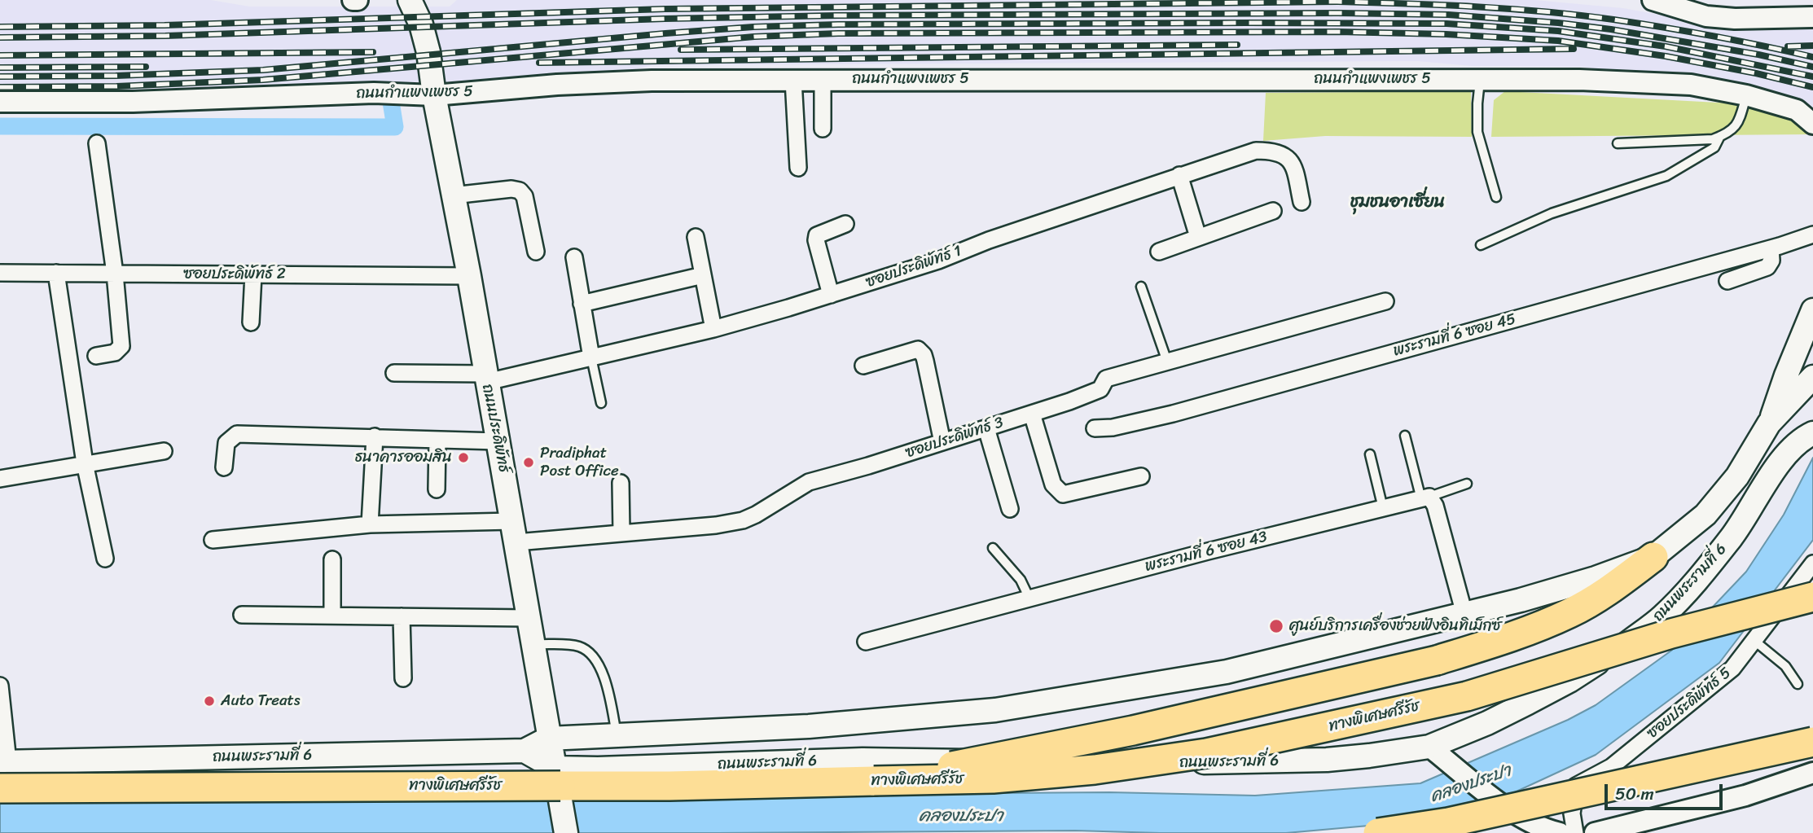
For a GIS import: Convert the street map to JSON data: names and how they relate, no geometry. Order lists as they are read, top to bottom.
{
  "streets": {
    "highway": ["ทางพิเศษศรีรัช"],
    "main road": ["ถนนประดิพัทธ์", "ถนนพระรามที่ 6"],
    "street": [
      "ถนนกำแพงเพชร 5",
      "ซอยประดิพัทธ์ 1",
      "ซอยประดิพัทธ์ 2",
      "พระรามที่ 6 ซอย 45",
      "ซอยประดิพัทธ์ 3",
      "พระรามที่ 6 ซอย 43",
      "ซอยประดิพัทธ์ 5"
    ]
  },
  "crossings": [
    ["ถนนกำแพงเพชร 5", "ถนนประดิพัทธ์"],
    ["ซอยประดิพัทธ์ 1", "ถนนประดิพัทธ์"],
    ["ซอยประดิพัทธ์ 2", "ถนนประดิพัทธ์"],
    ["ถนนประดิพัทธ์", "ซอยประดิพัทธ์ 3"],
    ["ถนนประดิพัทธ์", "ถนนพระรามที่ 6"],
    ["ถนนพระรามที่ 6", "ทางพิเศษศรีรัช"]
  ],
  "districts": ["ชุมชนอาเซี่ยน"],
  "water": ["คลองประปา"],
  "places": [
    "ธนาคารออมสิน",
    "Pradiphat Post Office",
    "ศูนย์บริการเครื่องช่วยฟังอินทิเม็กซ์",
    "Auto Treats"
  ],
  "scale_bar": "50 m"
}
